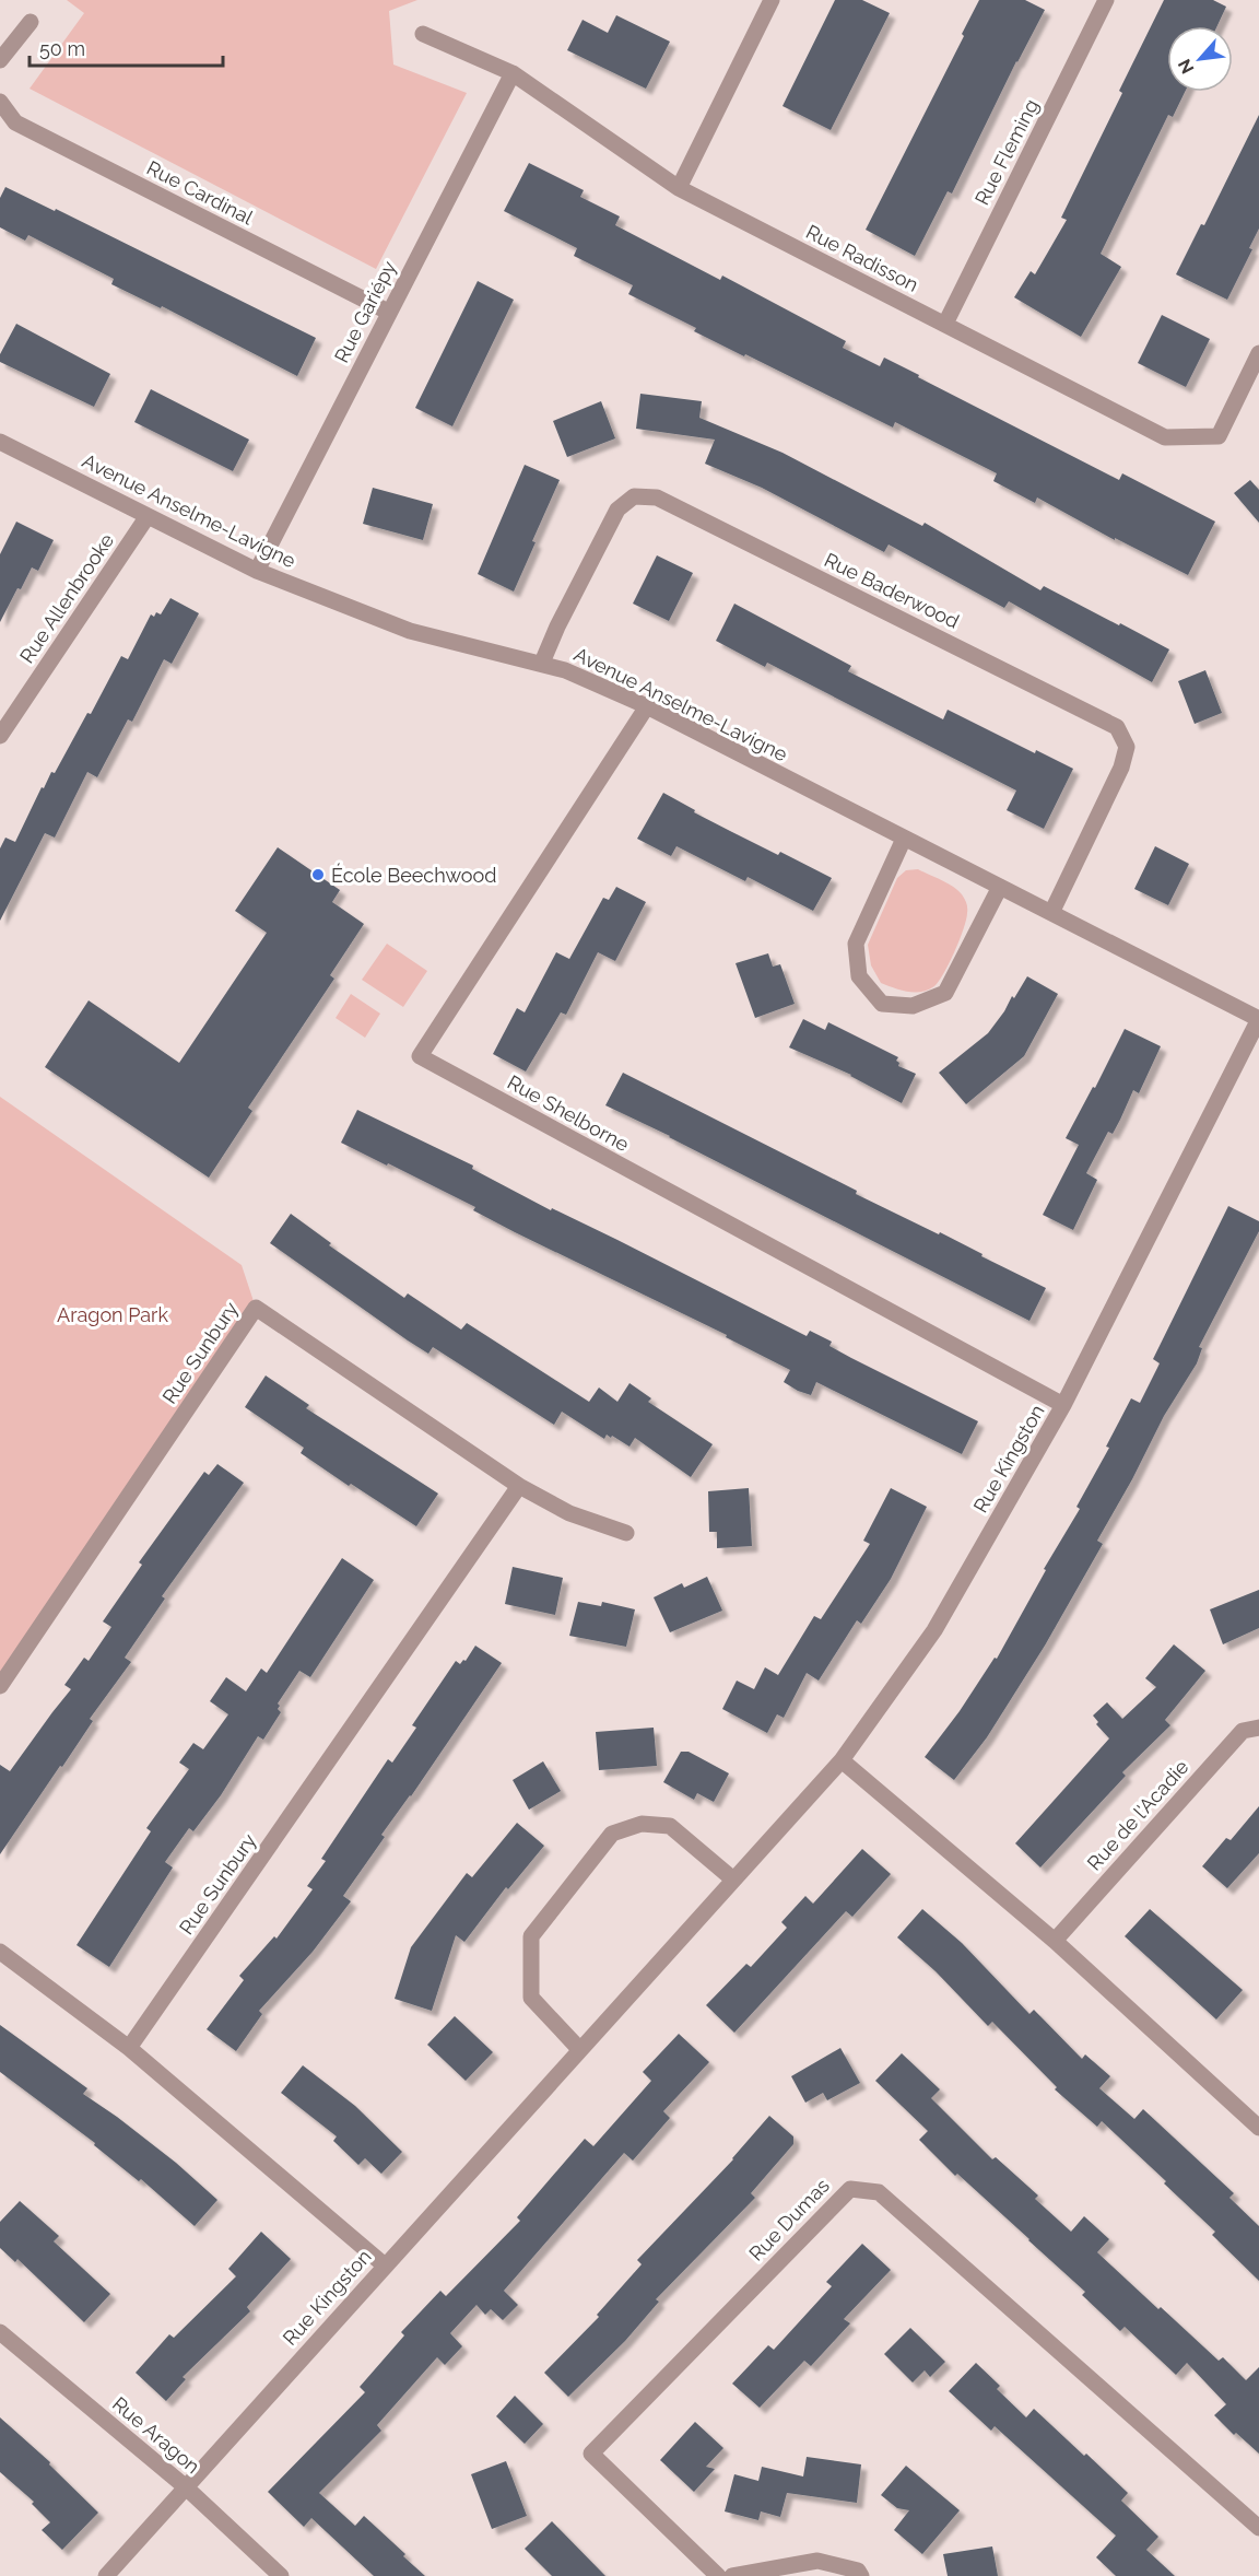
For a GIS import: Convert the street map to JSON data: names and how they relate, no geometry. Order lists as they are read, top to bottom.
{
  "streets": {
    "street": [
      "Rue Fleming",
      "Rue Cardinal",
      "Rue Radisson",
      "Rue Gariépy",
      "Avenue Anselme-Lavigne",
      "Rue Baderwood",
      "Rue Allenbrooke",
      "Rue Shelborne",
      "Rue Sunbury",
      "Rue Kingston",
      "Rue de l'Acadie",
      "Rue Dumas",
      "Rue Aragon"
    ]
  },
  "crossings": [
    ["Rue Fleming", "Rue Radisson"],
    ["Rue Cardinal", "Rue Gariépy"],
    ["Rue Radisson", "Rue Gariépy"],
    ["Rue Gariépy", "Avenue Anselme-Lavigne"],
    ["Avenue Anselme-Lavigne", "Rue Baderwood"],
    ["Avenue Anselme-Lavigne", "Rue Allenbrooke"],
    ["Avenue Anselme-Lavigne", "Rue Shelborne"],
    ["Avenue Anselme-Lavigne", "Rue Kingston"],
    ["Rue Shelborne", "Rue Kingston"],
    ["Rue Kingston", "Rue Aragon"]
  ],
  "parks": ["Aragon Park"],
  "places": ["École Beechwood"],
  "scale_bar": "50 m",
  "north": "bottom left"
}
